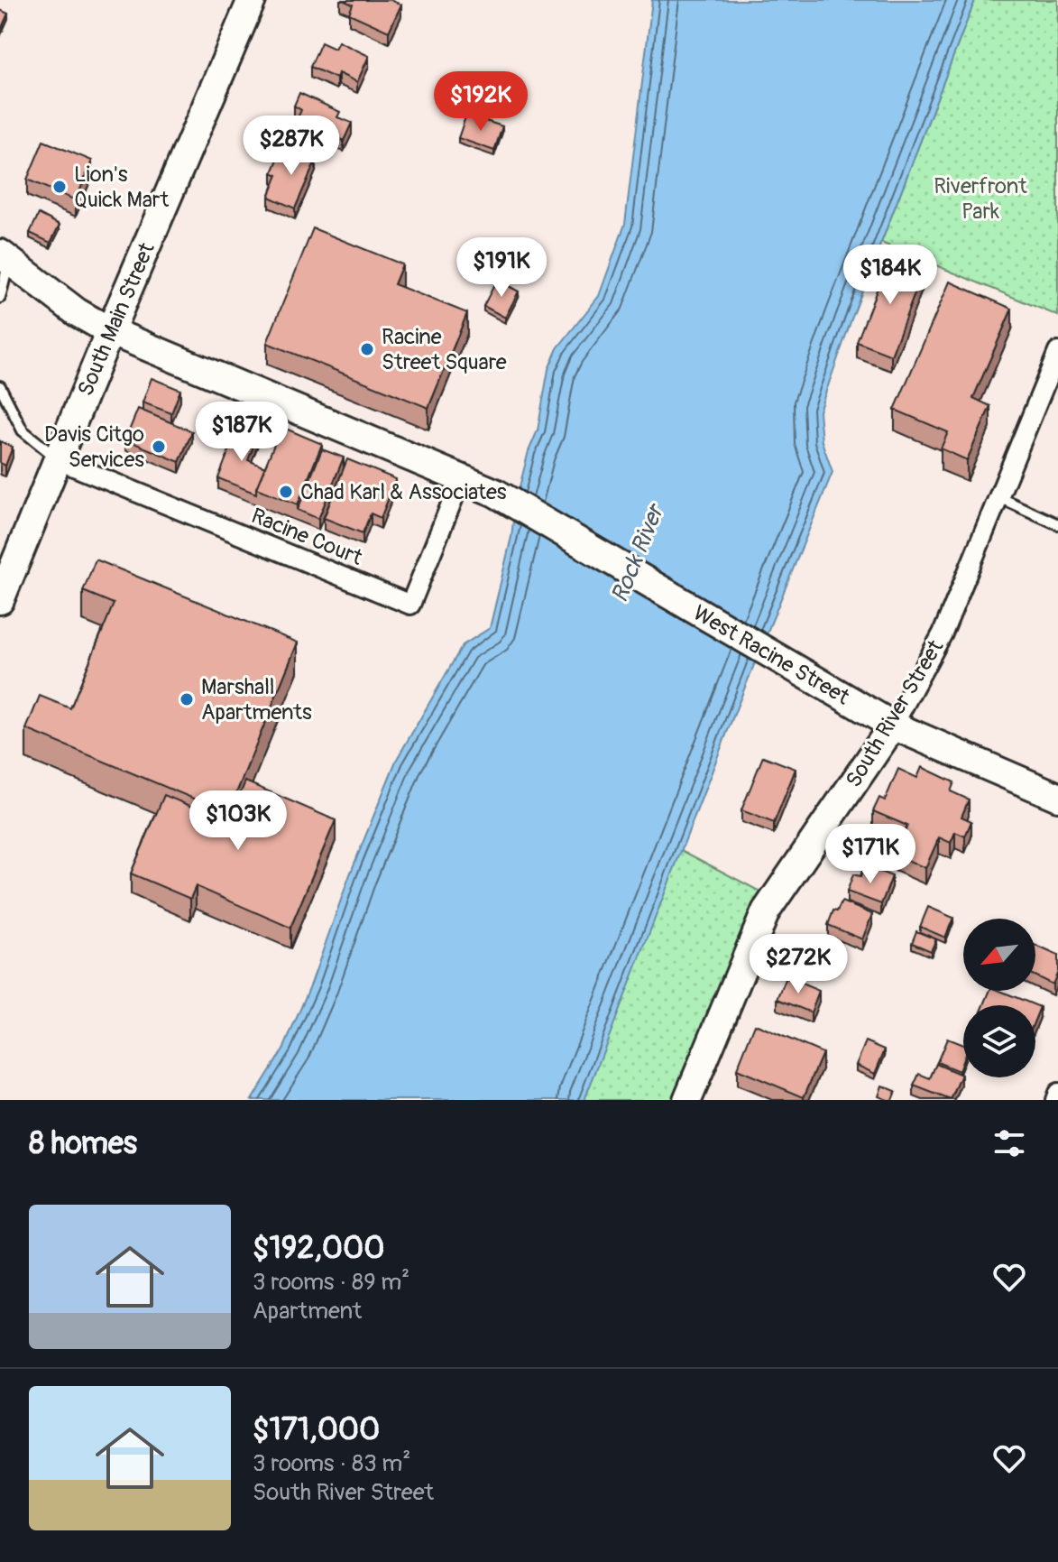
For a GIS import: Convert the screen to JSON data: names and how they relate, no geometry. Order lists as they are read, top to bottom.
{
  "streets": {
    "main road": ["South Main Street", "West Racine Street", "South River Street"],
    "street": ["Racine Court"]
  },
  "crossings": [
    ["South Main Street", "Racine Court"],
    ["South Main Street", "West Racine Street"],
    ["Racine Court", "West Racine Street"],
    ["West Racine Street", "South River Street"]
  ],
  "water": ["Rock River"],
  "parks": ["Riverfront Park"],
  "places": [
    "Lion's Quick Mart",
    "Racine Street Square",
    "Davis Citgo Services",
    "Chad Karl & Associates",
    "Marshall Apartments"
  ],
  "north": "bottom left",
  "page": {
    "price": [
      "$192K",
      "$287K",
      "$191K",
      "$184K",
      "$187K",
      "$103K",
      "$171K",
      "$272K"
    ],
    "heading": "8 homes",
    "list": [
      {
        "name": "$192,000",
        "note": "3 rooms · 89 m² · Apartment"
      },
      {
        "name": "$171,000",
        "note": "3 rooms · 83 m² · South River Street"
      }
    ]
  }
}
